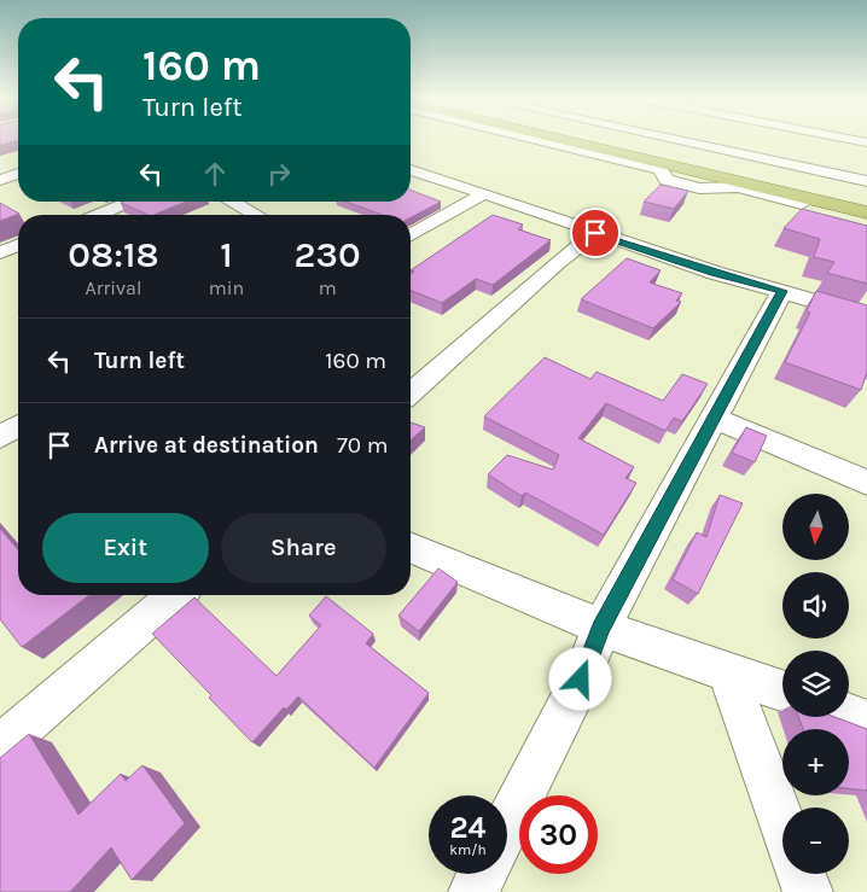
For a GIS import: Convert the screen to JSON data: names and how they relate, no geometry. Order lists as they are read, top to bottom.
{
  "north": "bottom",
  "page": {
    "turn": ["160 m", "Turn left"],
    "eta": [
      "08:18",
      "Arrival",
      "1",
      "min",
      "230",
      "m"
    ],
    "list": [
      {
        "name": "Turn left",
        "value": "160 m"
      },
      {
        "name": "Arrive at destination",
        "value": "70 m"
      }
    ],
    "map_buttons": ["+", "−"],
    "buttons": ["Exit", "Share"],
    "speed": "24 km/h",
    "limit": "30"
  }
}
